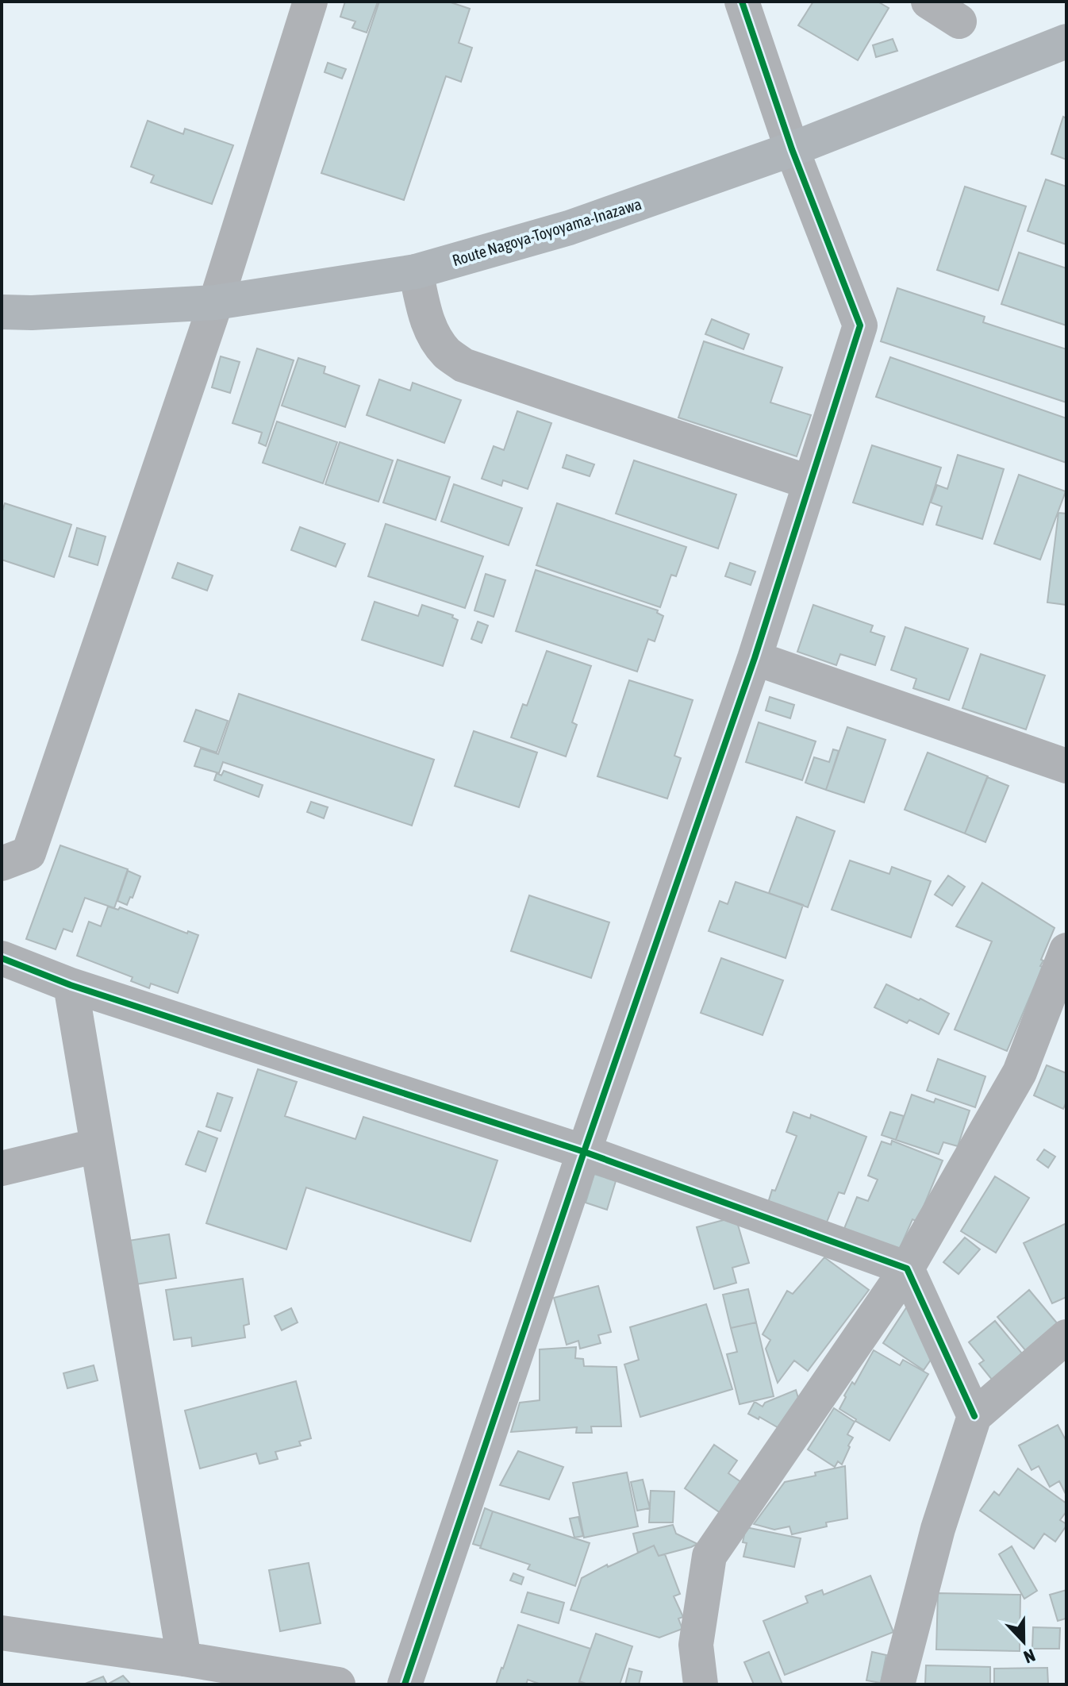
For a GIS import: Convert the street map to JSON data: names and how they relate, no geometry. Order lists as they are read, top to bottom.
{
  "streets": {
    "main road": ["Route Nagoya-Toyoyama-Inazawa"]
  },
  "north": "bottom"
}
